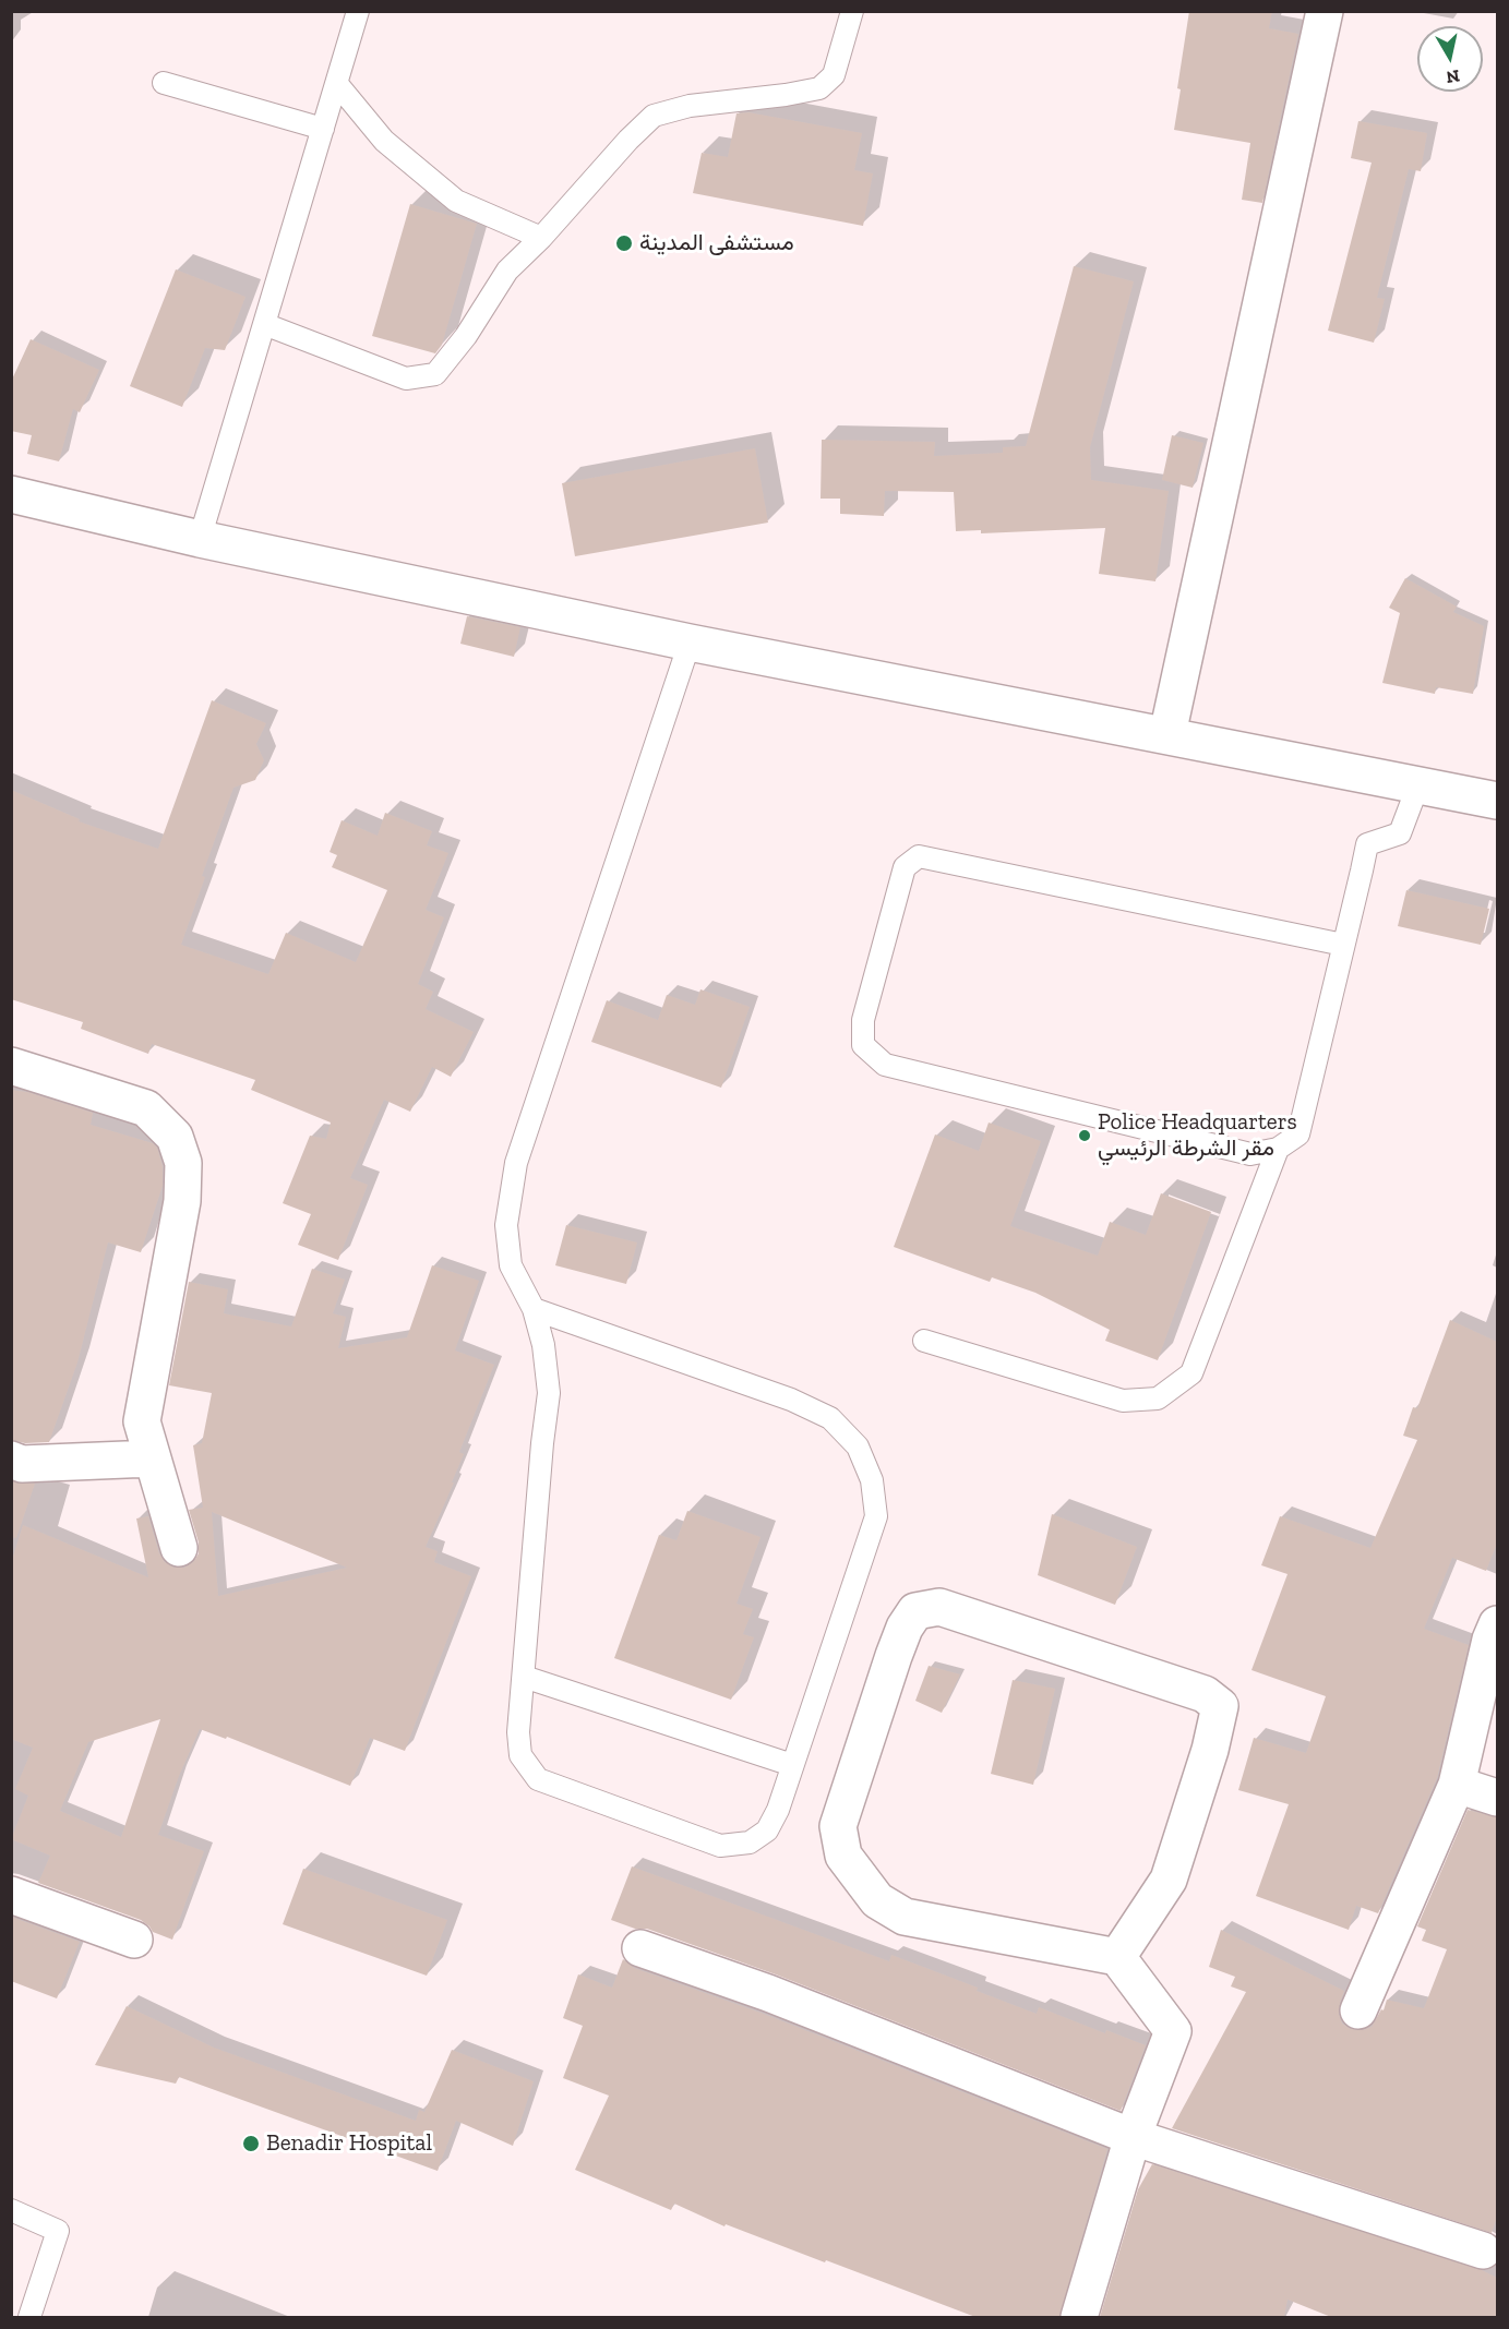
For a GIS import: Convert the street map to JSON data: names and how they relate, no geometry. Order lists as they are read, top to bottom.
{
  "places": ["مستشفى المدينة", "Police Headquarters مقر الشرطة الرئيسي", "Benadir Hospital"],
  "north": "bottom"
}
